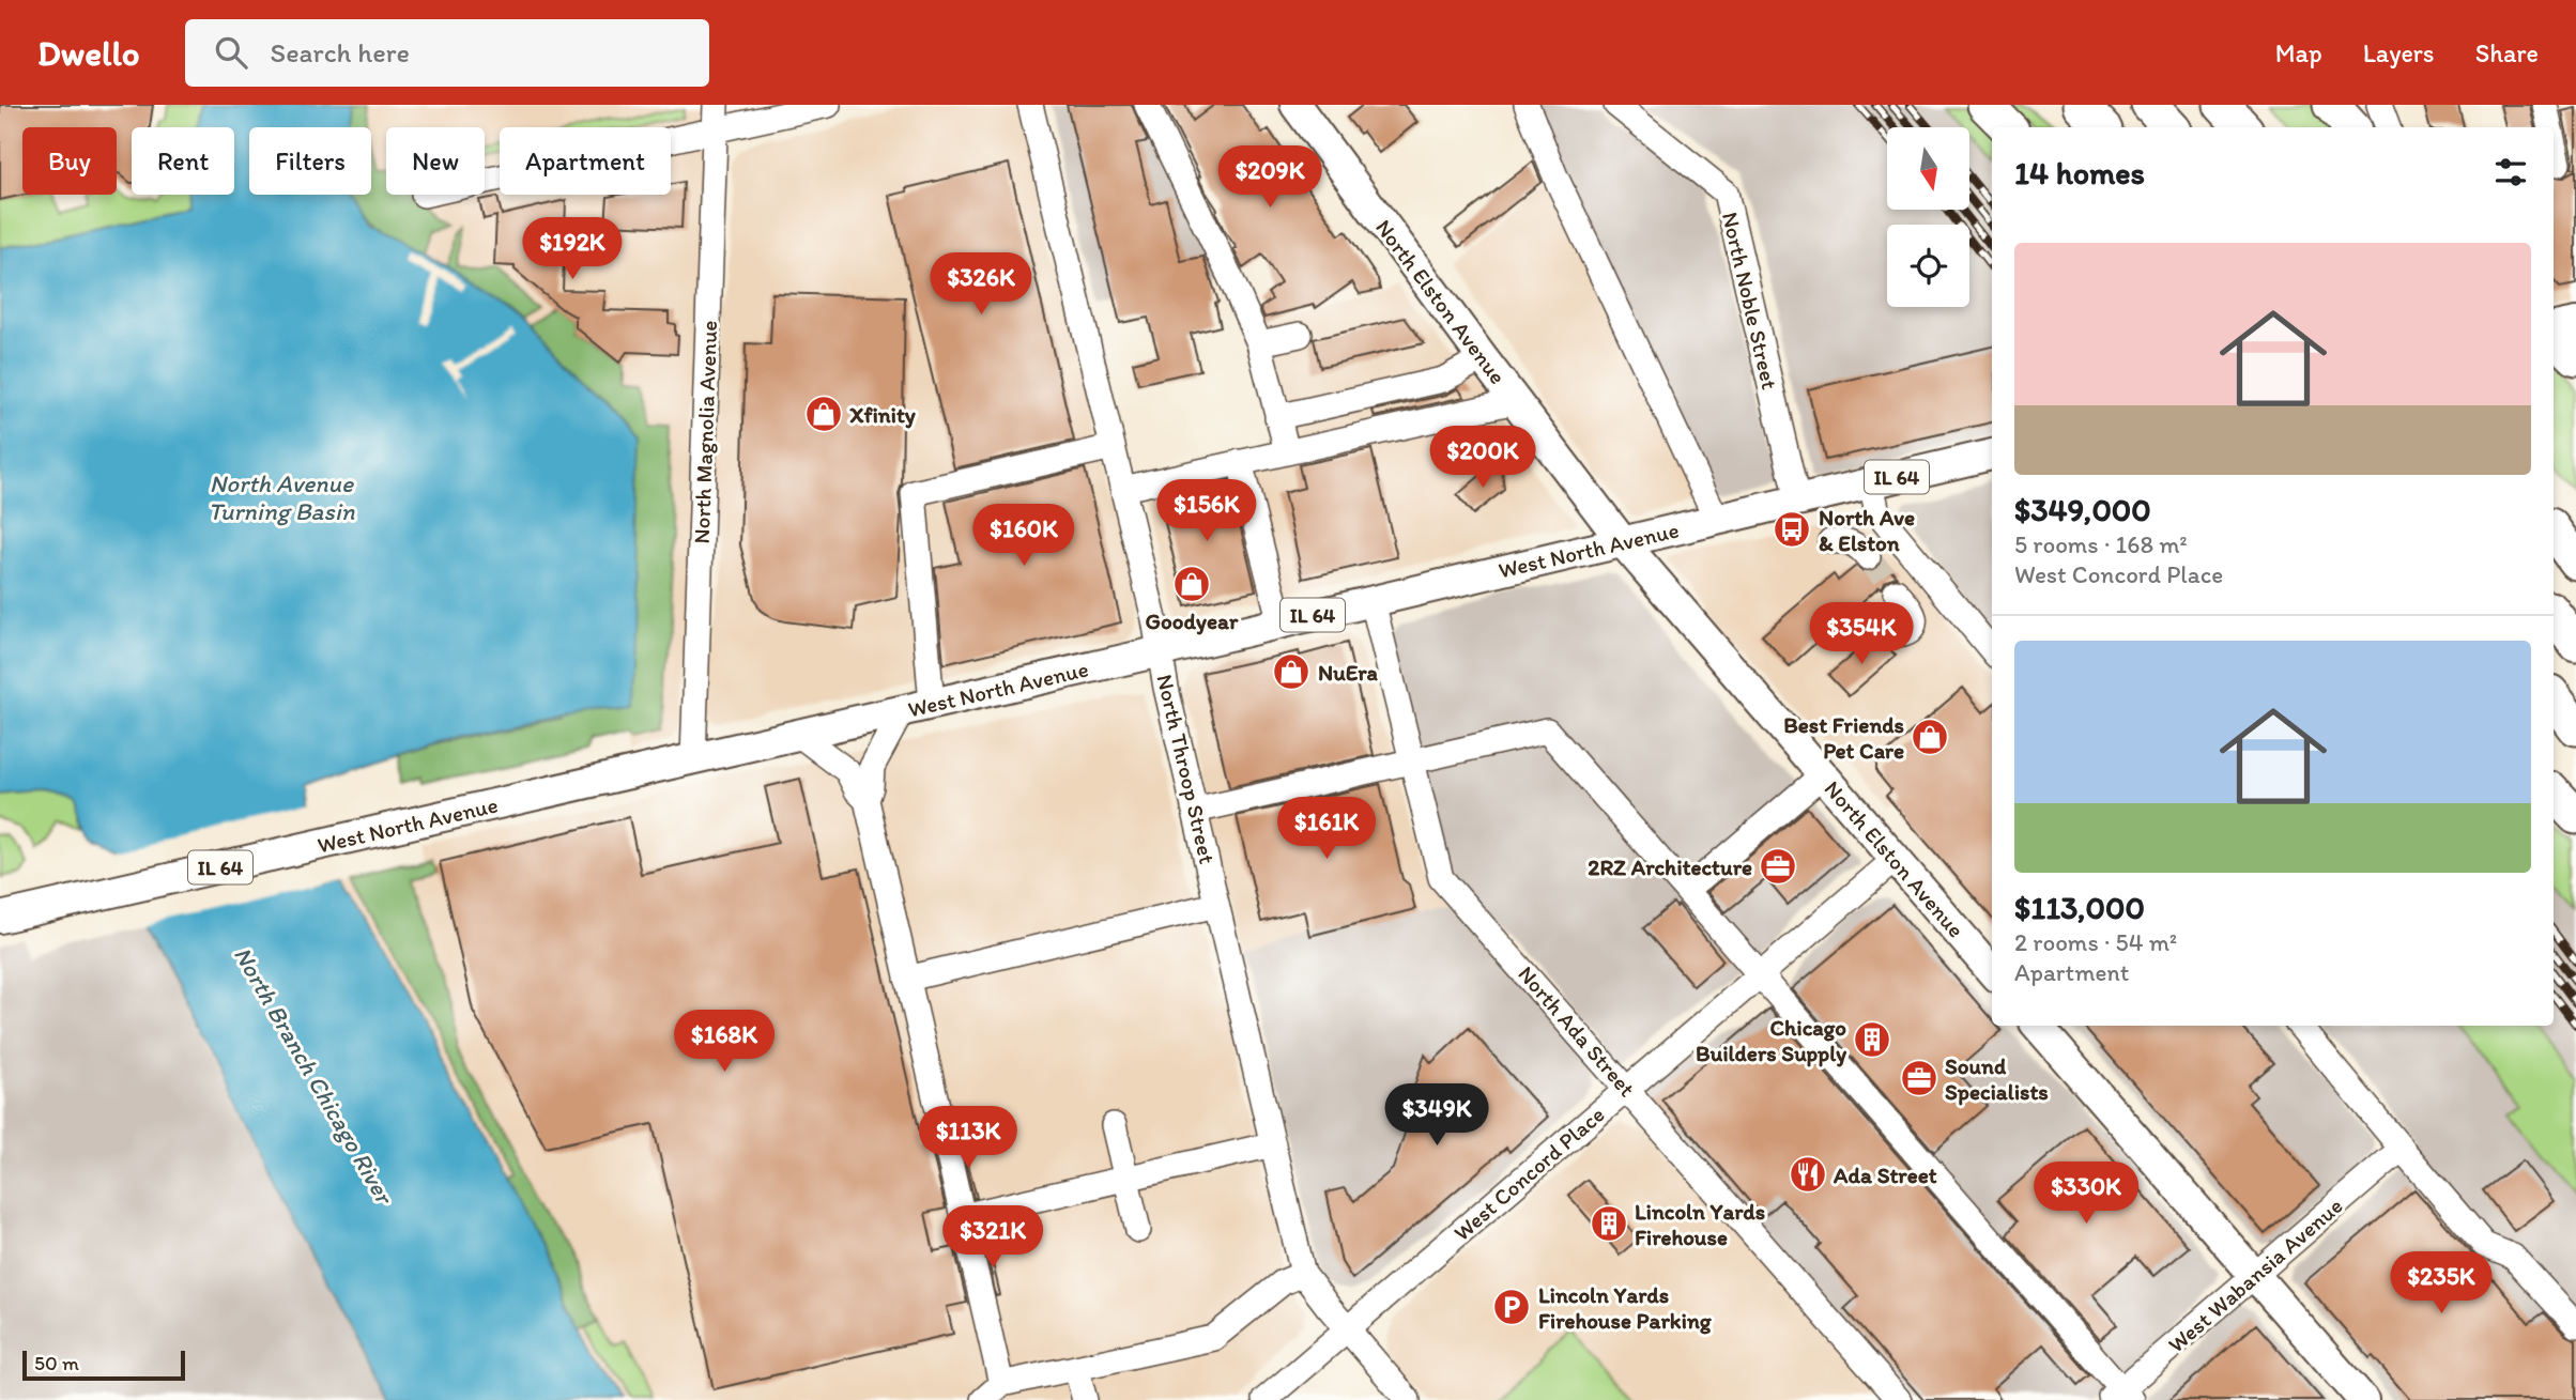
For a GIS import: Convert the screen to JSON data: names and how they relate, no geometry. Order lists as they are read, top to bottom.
{
  "streets": {
    "main road": ["North Elston Avenue", "IL 64", "West North Avenue"],
    "street": [
      "North Noble Street",
      "North Magnolia Avenue",
      "North Throop Street",
      "North Ada Street",
      "West Concord Place",
      "West Wabansia Avenue"
    ]
  },
  "crossings": [
    ["North Noble Street", "West North Avenue"],
    ["North Elston Avenue", "West North Avenue"],
    ["North Elston Avenue", "West Concord Place"],
    ["North Magnolia Avenue", "West North Avenue"],
    ["West North Avenue", "North Throop Street"],
    ["West North Avenue", "North Ada Street"],
    ["North Throop Street", "West Concord Place"],
    ["North Ada Street", "West Concord Place"]
  ],
  "water": ["North Avenue Turning Basin", "North Branch Chicago River"],
  "places": {
    "shop": [
      "Xfinity",
      "Goodyear",
      "NuEra",
      "Best Friends Pet Care"
    ],
    "bus stop": ["North Ave & Elston"],
    "office": ["2RZ Architecture", "Sound Specialists"],
    "building": ["Chicago Builders Supply", "Lincoln Yards Firehouse"],
    "restaurant": ["Ada Street"],
    "parking": ["Lincoln Yards Firehouse Parking"]
  },
  "scale_bar": "50 m",
  "north": "bottom",
  "page": {
    "header": "Dwello",
    "search": "Search here",
    "nav": ["Map", "Layers", "Share"],
    "chip": [
      "Buy",
      "Rent",
      "Filters",
      "New",
      "Apartment"
    ],
    "heading": "14 homes",
    "price": [
      "$209K",
      "$192K",
      "$326K",
      "$200K",
      "$156K",
      "$160K",
      "$354K",
      "$161K",
      "$168K",
      "$349K",
      "$113K",
      "$330K",
      "$321K",
      "$235K"
    ],
    "list": [
      {
        "name": "$349,000",
        "note": "5 rooms · 168 m² · West Concord Place"
      },
      {
        "name": "$113,000",
        "note": "2 rooms · 54 m² · Apartment"
      }
    ],
    "scale": "50 m"
  }
}
